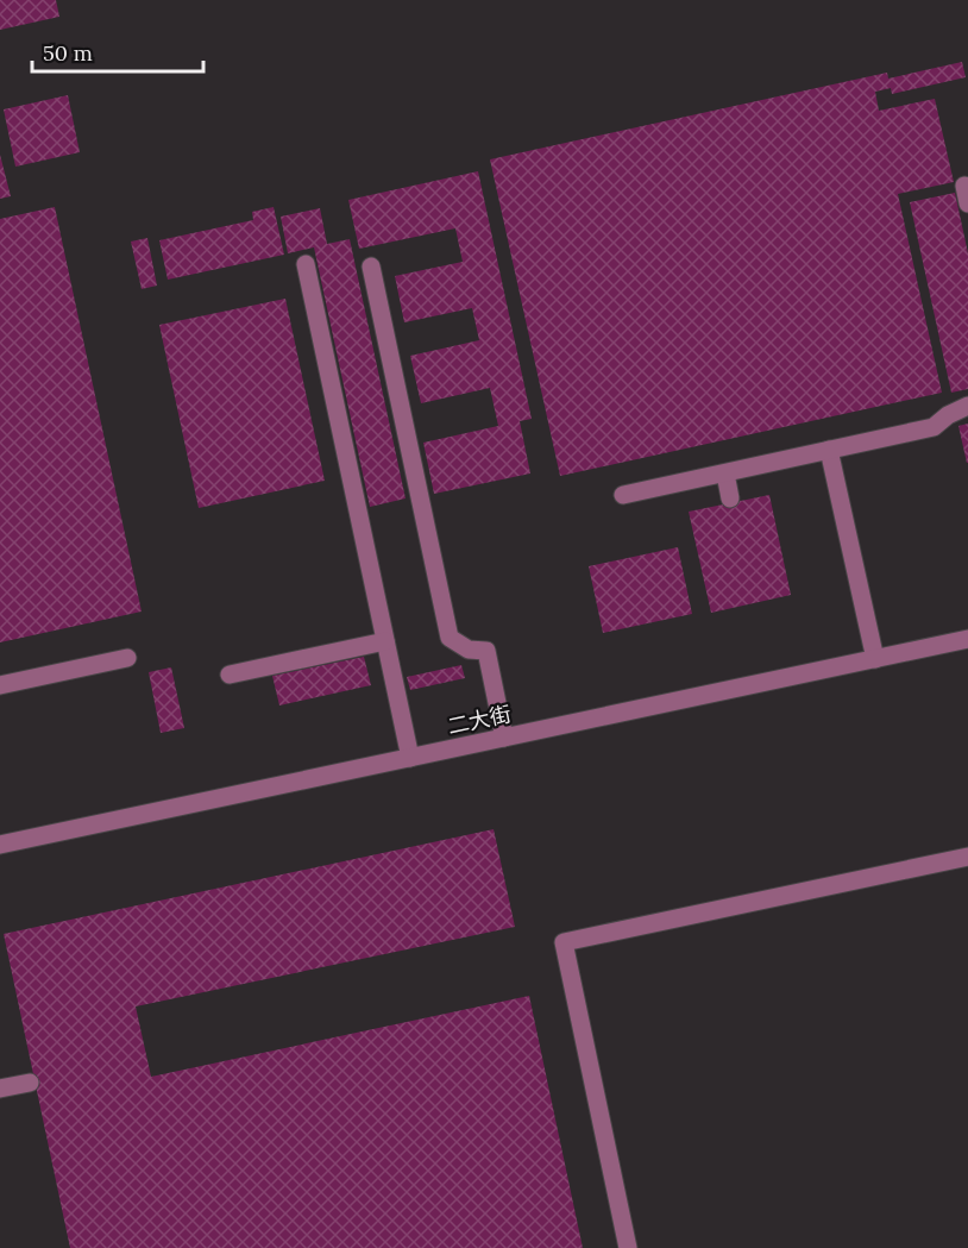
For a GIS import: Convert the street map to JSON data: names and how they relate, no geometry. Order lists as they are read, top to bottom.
{
  "streets": {
    "street": ["二大街"]
  },
  "scale_bar": "50 m"
}
